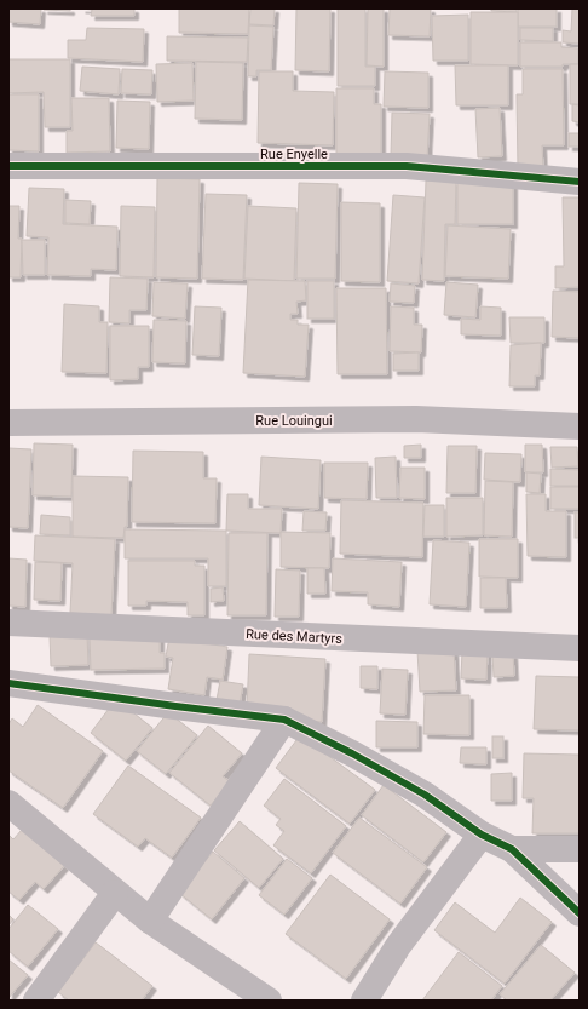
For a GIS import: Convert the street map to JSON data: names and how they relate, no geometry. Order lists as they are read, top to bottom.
{
  "streets": {
    "street": ["Rue Enyelle", "Rue Louingui", "Rue des Martyrs"]
  }
}
